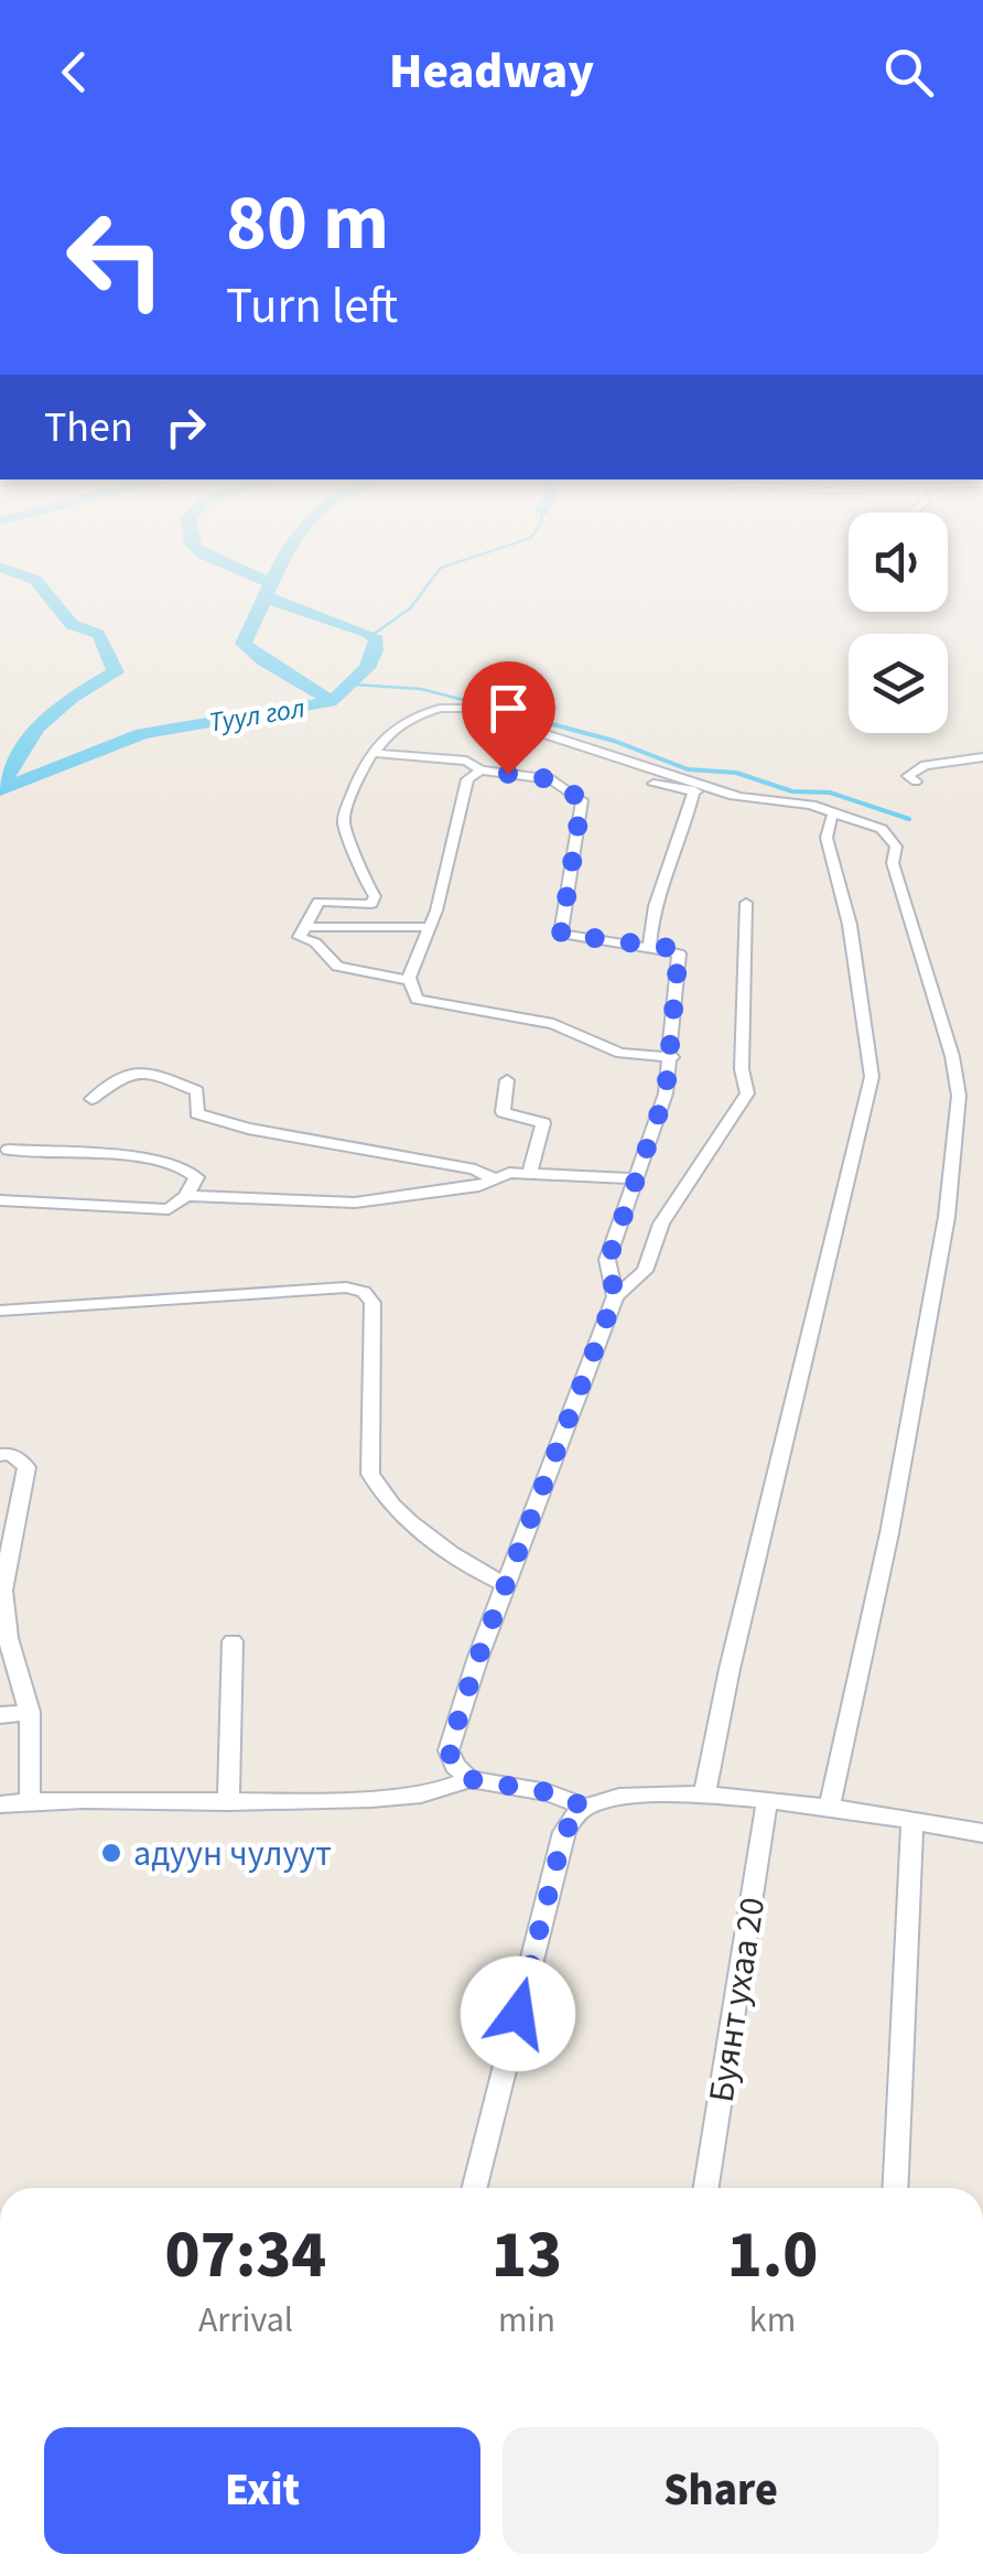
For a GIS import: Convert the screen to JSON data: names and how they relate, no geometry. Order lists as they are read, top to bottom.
{
  "streets": {
    "street": ["Буянт ухаа 20"]
  },
  "water": ["Туул гол"],
  "places": ["адуун чулуут"],
  "page": {
    "header": "Headway",
    "turn": ["80 m", "Turn left"],
    "then": "Then",
    "eta": [
      "07:34",
      "Arrival",
      "13",
      "min",
      "1.0",
      "km"
    ],
    "buttons": ["Exit", "Share"]
  }
}
